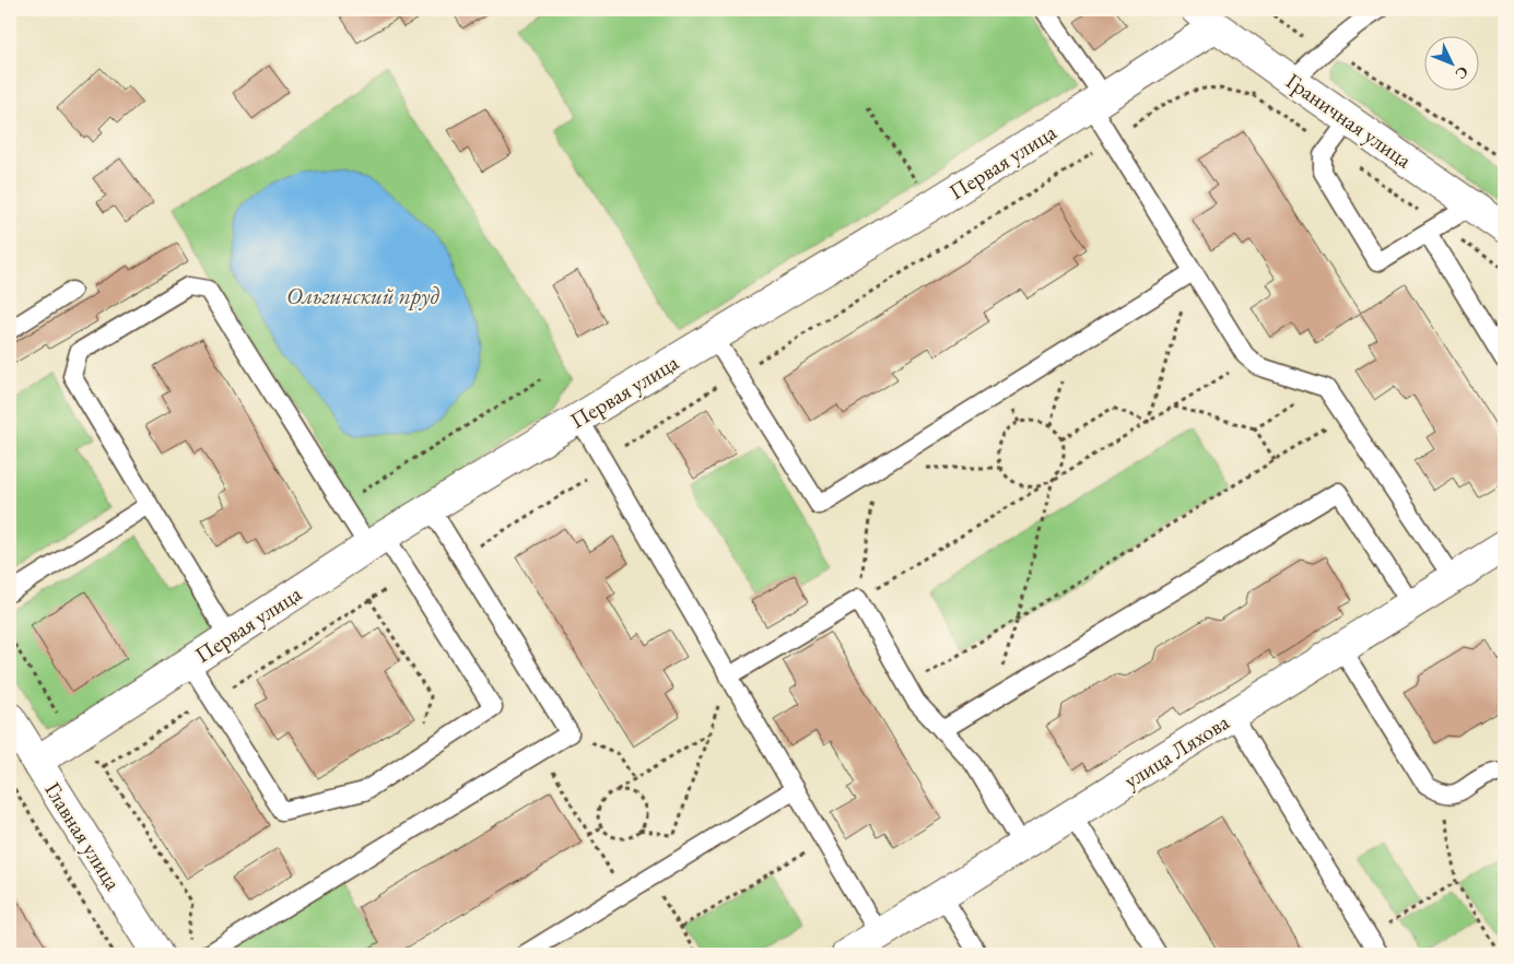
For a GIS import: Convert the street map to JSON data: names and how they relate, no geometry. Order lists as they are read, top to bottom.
{
  "streets": {
    "street": [
      "Граничная улица",
      "Первая улица",
      "улица Ляхова",
      "Главная улица"
    ]
  },
  "crossings": [
    ["Граничная улица", "Первая улица"],
    ["Первая улица", "Главная улица"]
  ],
  "water": ["Ольгинский пруд"],
  "north": "bottom right"
}
